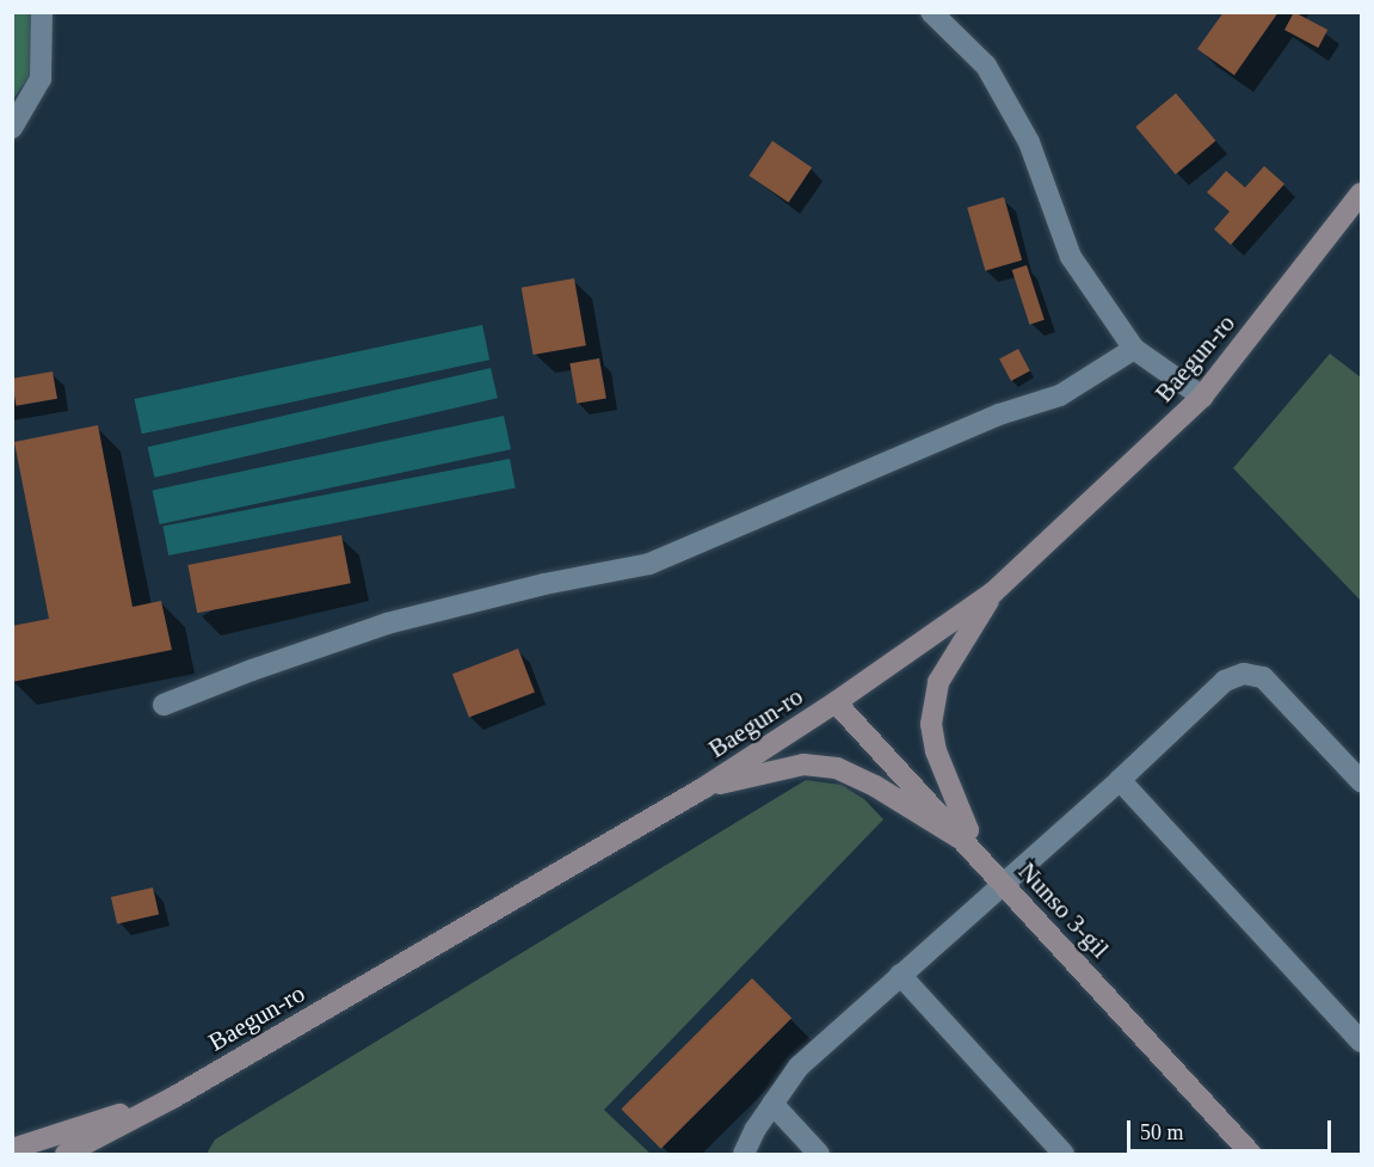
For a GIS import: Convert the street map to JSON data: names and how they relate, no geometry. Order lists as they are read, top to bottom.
{
  "streets": {
    "main road": ["Baegun-ro", "Nunso 3-gil"]
  },
  "crossings": [
    ["Baegun-ro", "Nunso 3-gil"]
  ],
  "scale_bar": "50 m"
}
